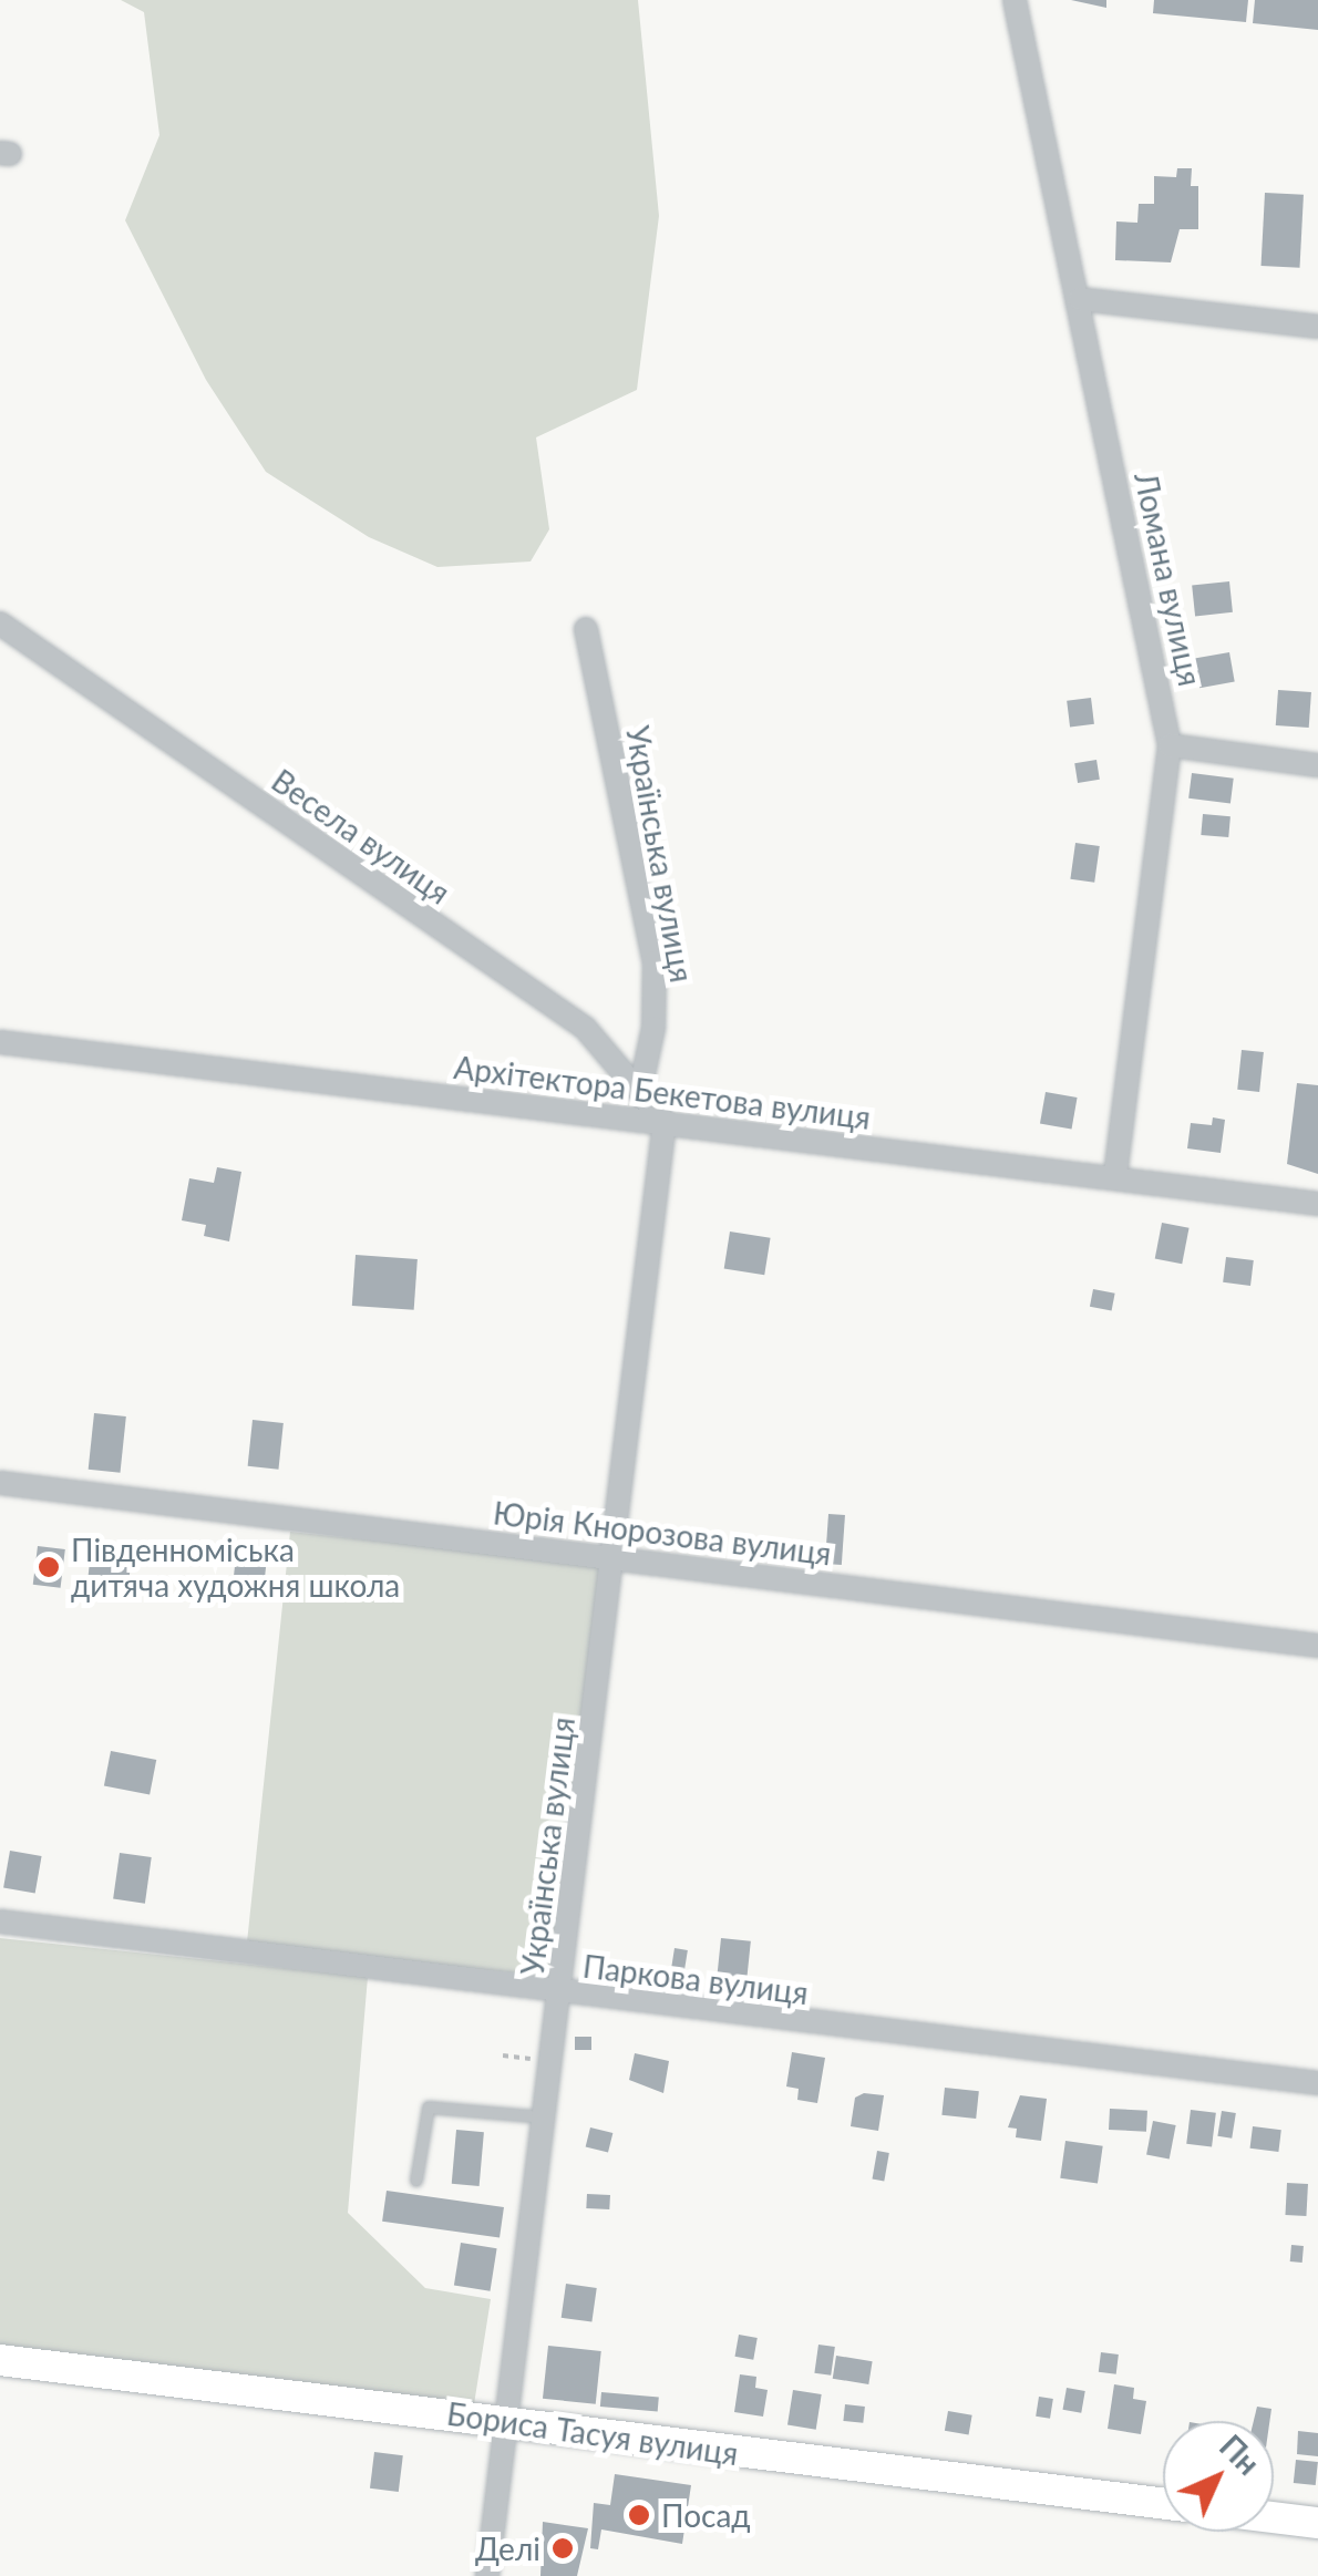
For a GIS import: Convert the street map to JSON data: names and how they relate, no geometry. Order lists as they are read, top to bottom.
{
  "streets": {
    "street": [
      "Ломана вулиця",
      "Весела вулиця",
      "Українська вулиця",
      "Архітектора Бекетова вулиця",
      "Юрія Кнорозова вулиця",
      "Паркова вулиця",
      "Бориса Тасуя вулиця"
    ]
  },
  "crossings": [
    ["Ломана вулиця", "Архітектора Бекетова вулиця"],
    ["Весела вулиця", "Українська вулиця"],
    ["Весела вулиця", "Архітектора Бекетова вулиця"],
    ["Українська вулиця", "Архітектора Бекетова вулиця"],
    ["Українська вулиця", "Юрія Кнорозова вулиця"],
    ["Українська вулиця", "Паркова вулиця"],
    ["Українська вулиця", "Бориса Тасуя вулиця"]
  ],
  "places": ["Південноміська дитяча художня школа", "Посад", "Делі"],
  "north": "top right"
}
